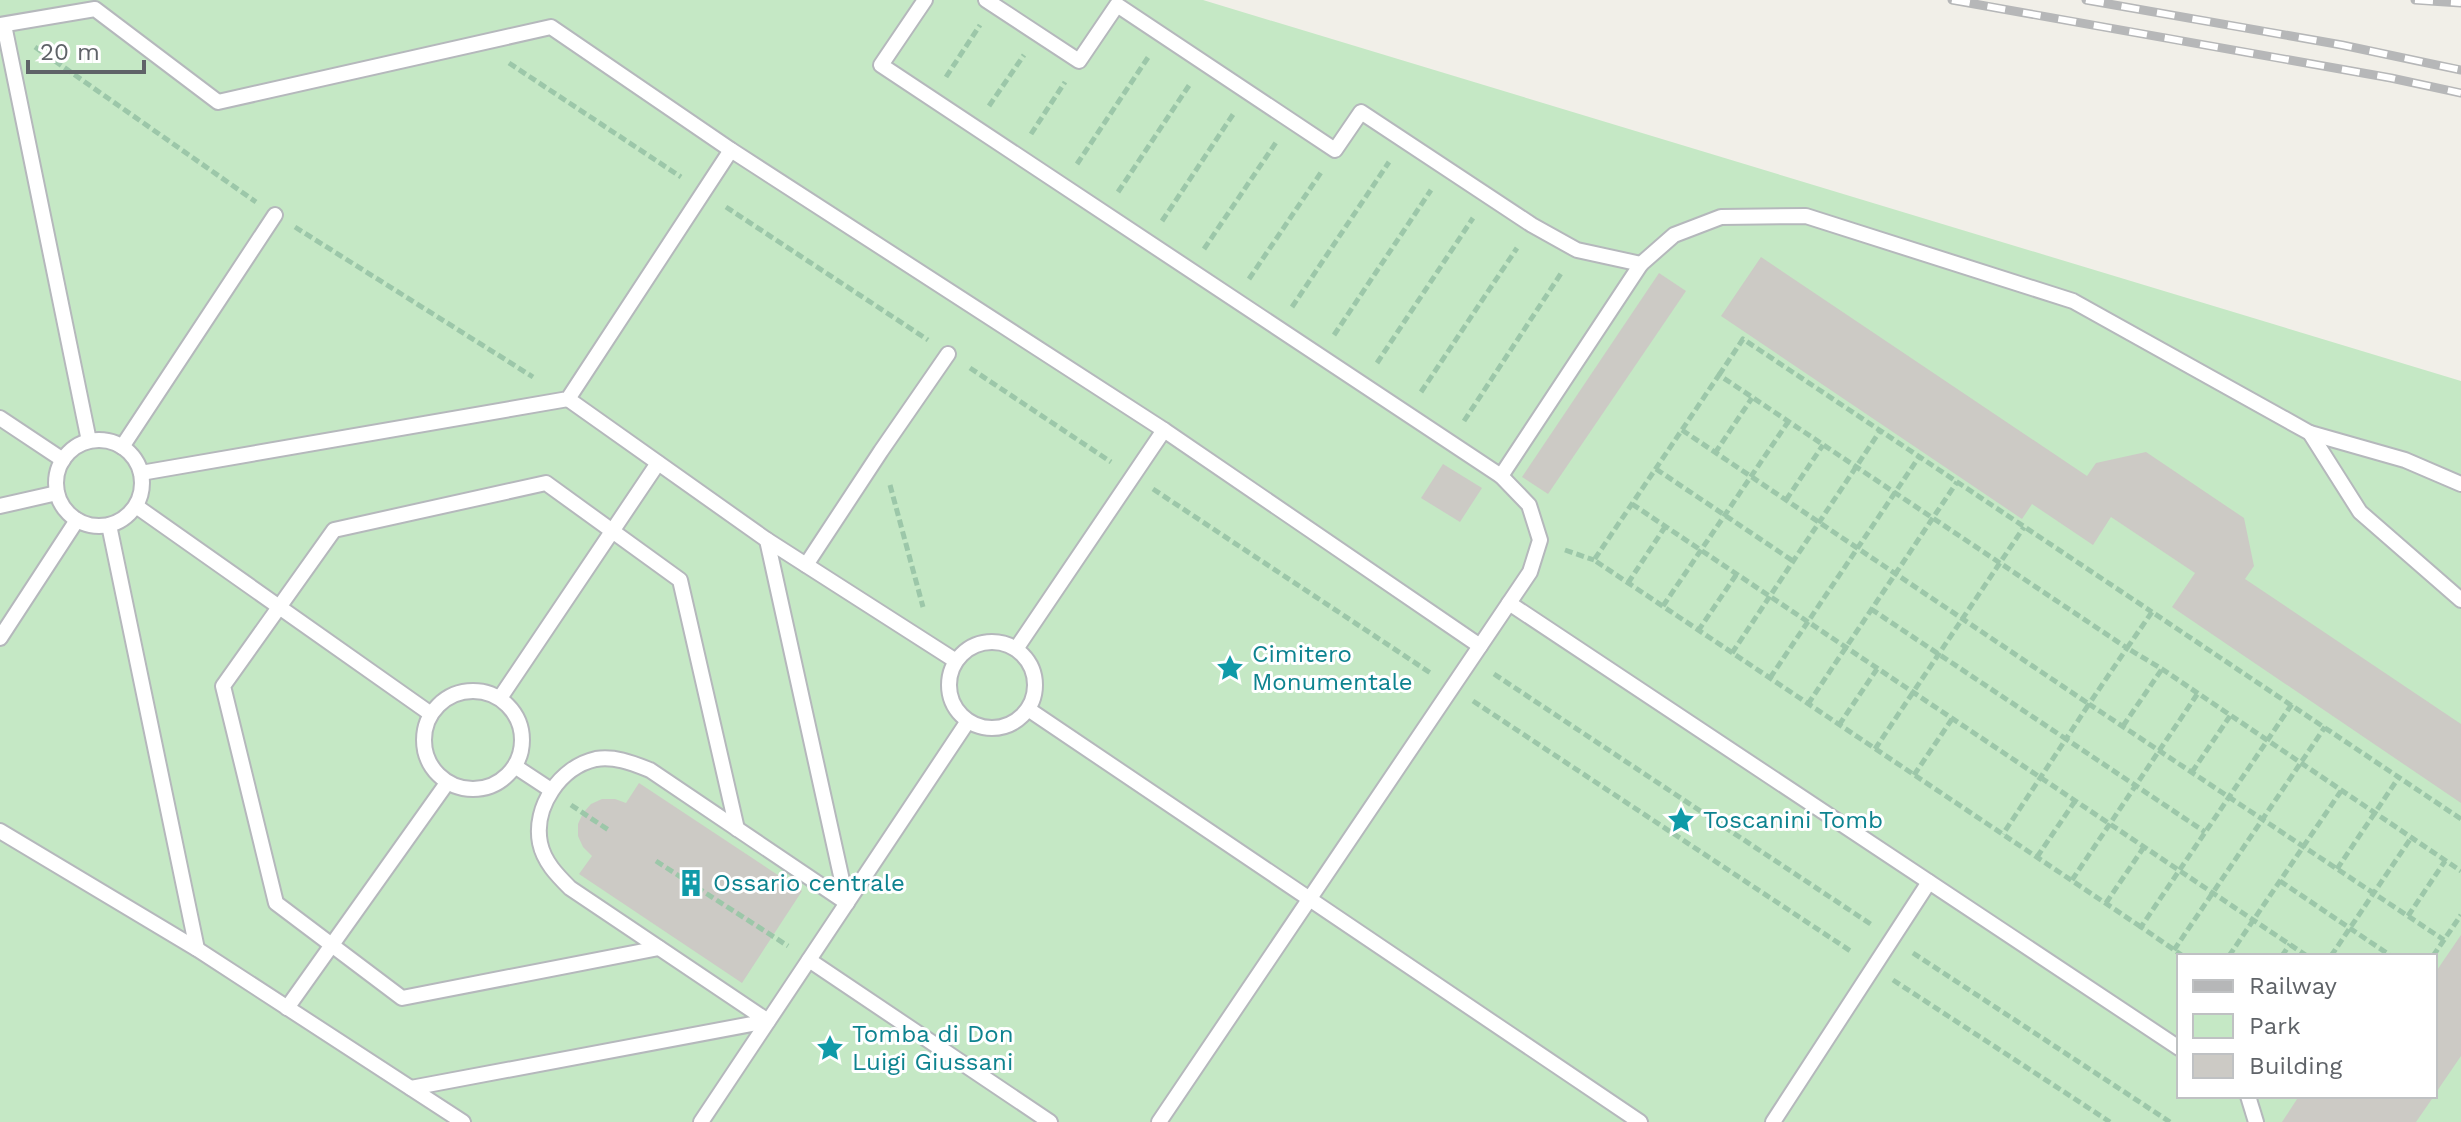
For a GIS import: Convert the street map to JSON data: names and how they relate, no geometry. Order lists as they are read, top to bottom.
{
  "places": {
    "place": ["Cimitero Monumentale", "Toscanini Tomb", "Tomba di Don Luigi Giussani"],
    "building": ["Ossario centrale"]
  },
  "legend": ["Railway", "Park", "Building"],
  "scale_bar": "20 m"
}
